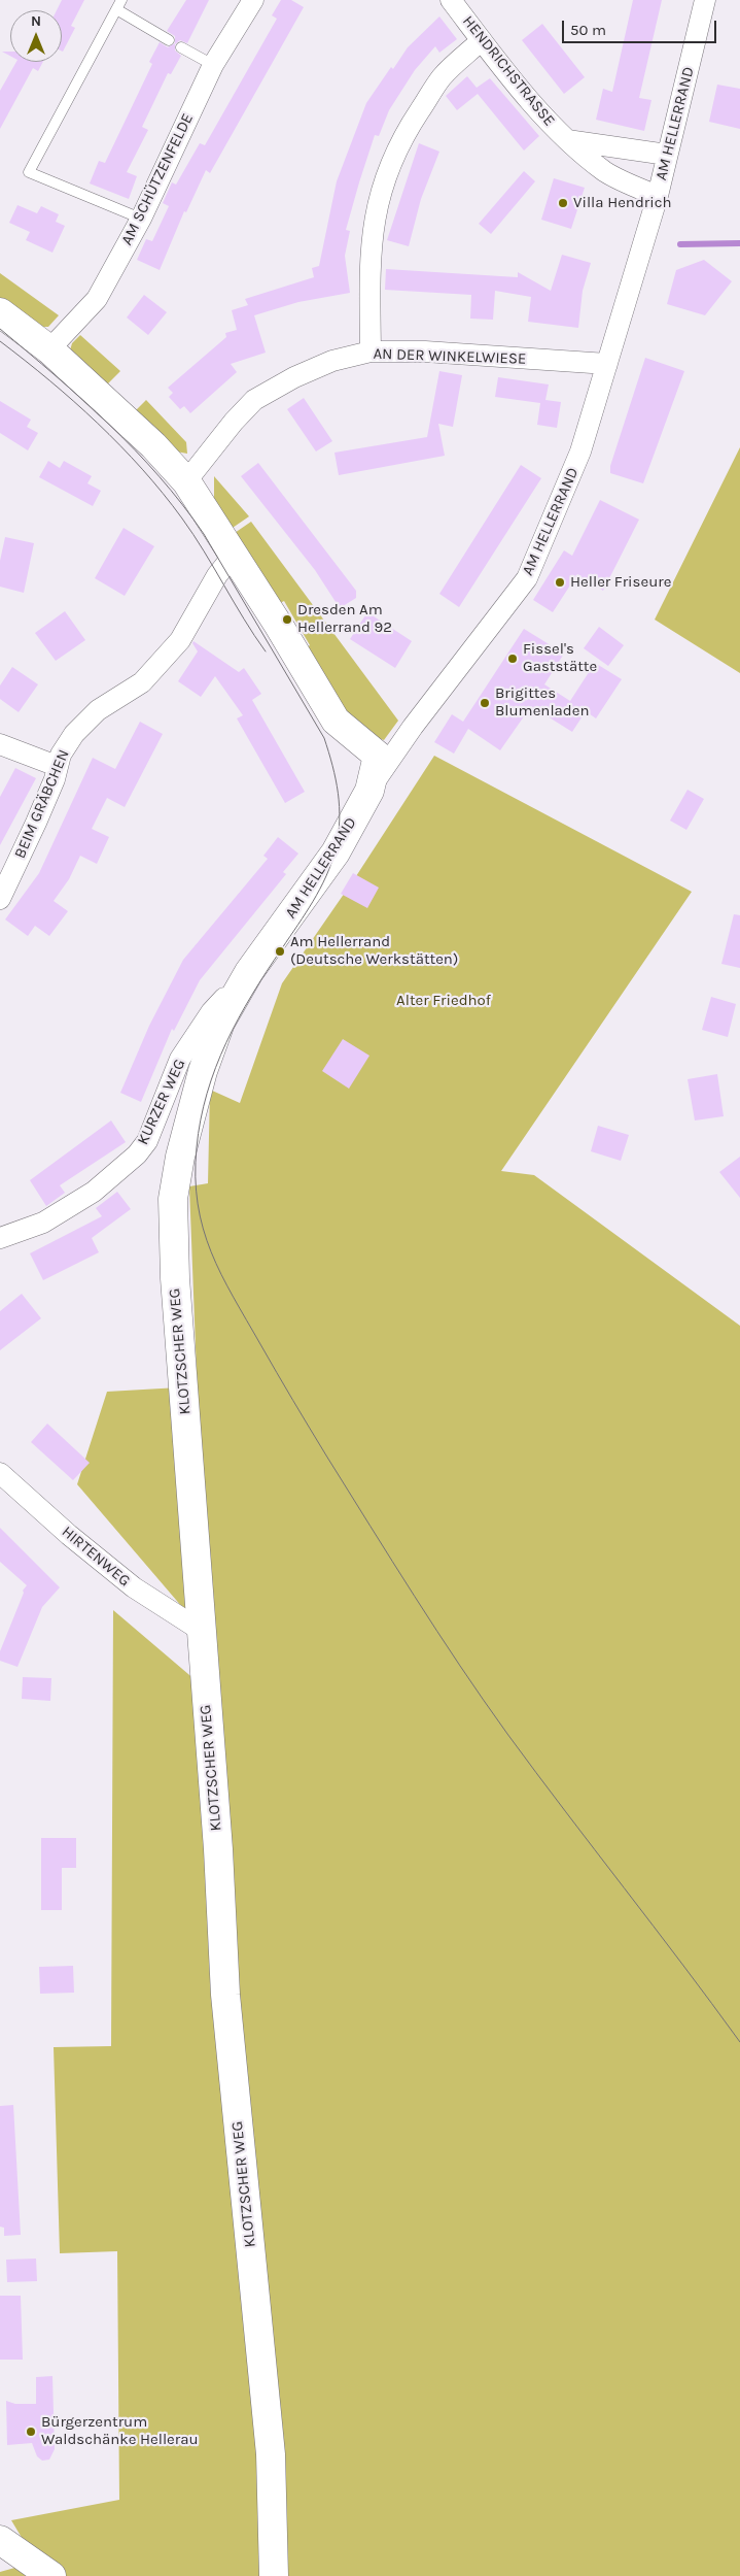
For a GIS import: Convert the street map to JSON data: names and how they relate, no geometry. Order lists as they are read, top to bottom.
{
  "streets": {
    "street": [
      "HENDRICHSTRASSE",
      "AM HELLERRAND",
      "AM SCHÜTZENFELDE",
      "AN DER WINKELWIESE",
      "BEIM GRÄBCHEN",
      "KURZER WEG",
      "KLOTZSCHER WEG",
      "HIRTENWEG"
    ]
  },
  "crossings": [
    ["HENDRICHSTRASSE", "AM HELLERRAND"],
    ["AM HELLERRAND", "AN DER WINKELWIESE"],
    ["AM HELLERRAND", "KURZER WEG"],
    ["AM HELLERRAND", "KLOTZSCHER WEG"],
    ["KURZER WEG", "KLOTZSCHER WEG"],
    ["KLOTZSCHER WEG", "HIRTENWEG"]
  ],
  "parks": ["Alter Friedhof"],
  "places": [
    "Villa Hendrich",
    "Heller Friseure",
    "Dresden Am Hellerrand 92",
    "Fissel's Gaststätte",
    "Brigittes Blumenladen",
    "Am Hellerrand (Deutsche Werkstätten)",
    "Bürgerzentrum Waldschänke Hellerau"
  ],
  "scale_bar": "50 m",
  "north": "top"
}
